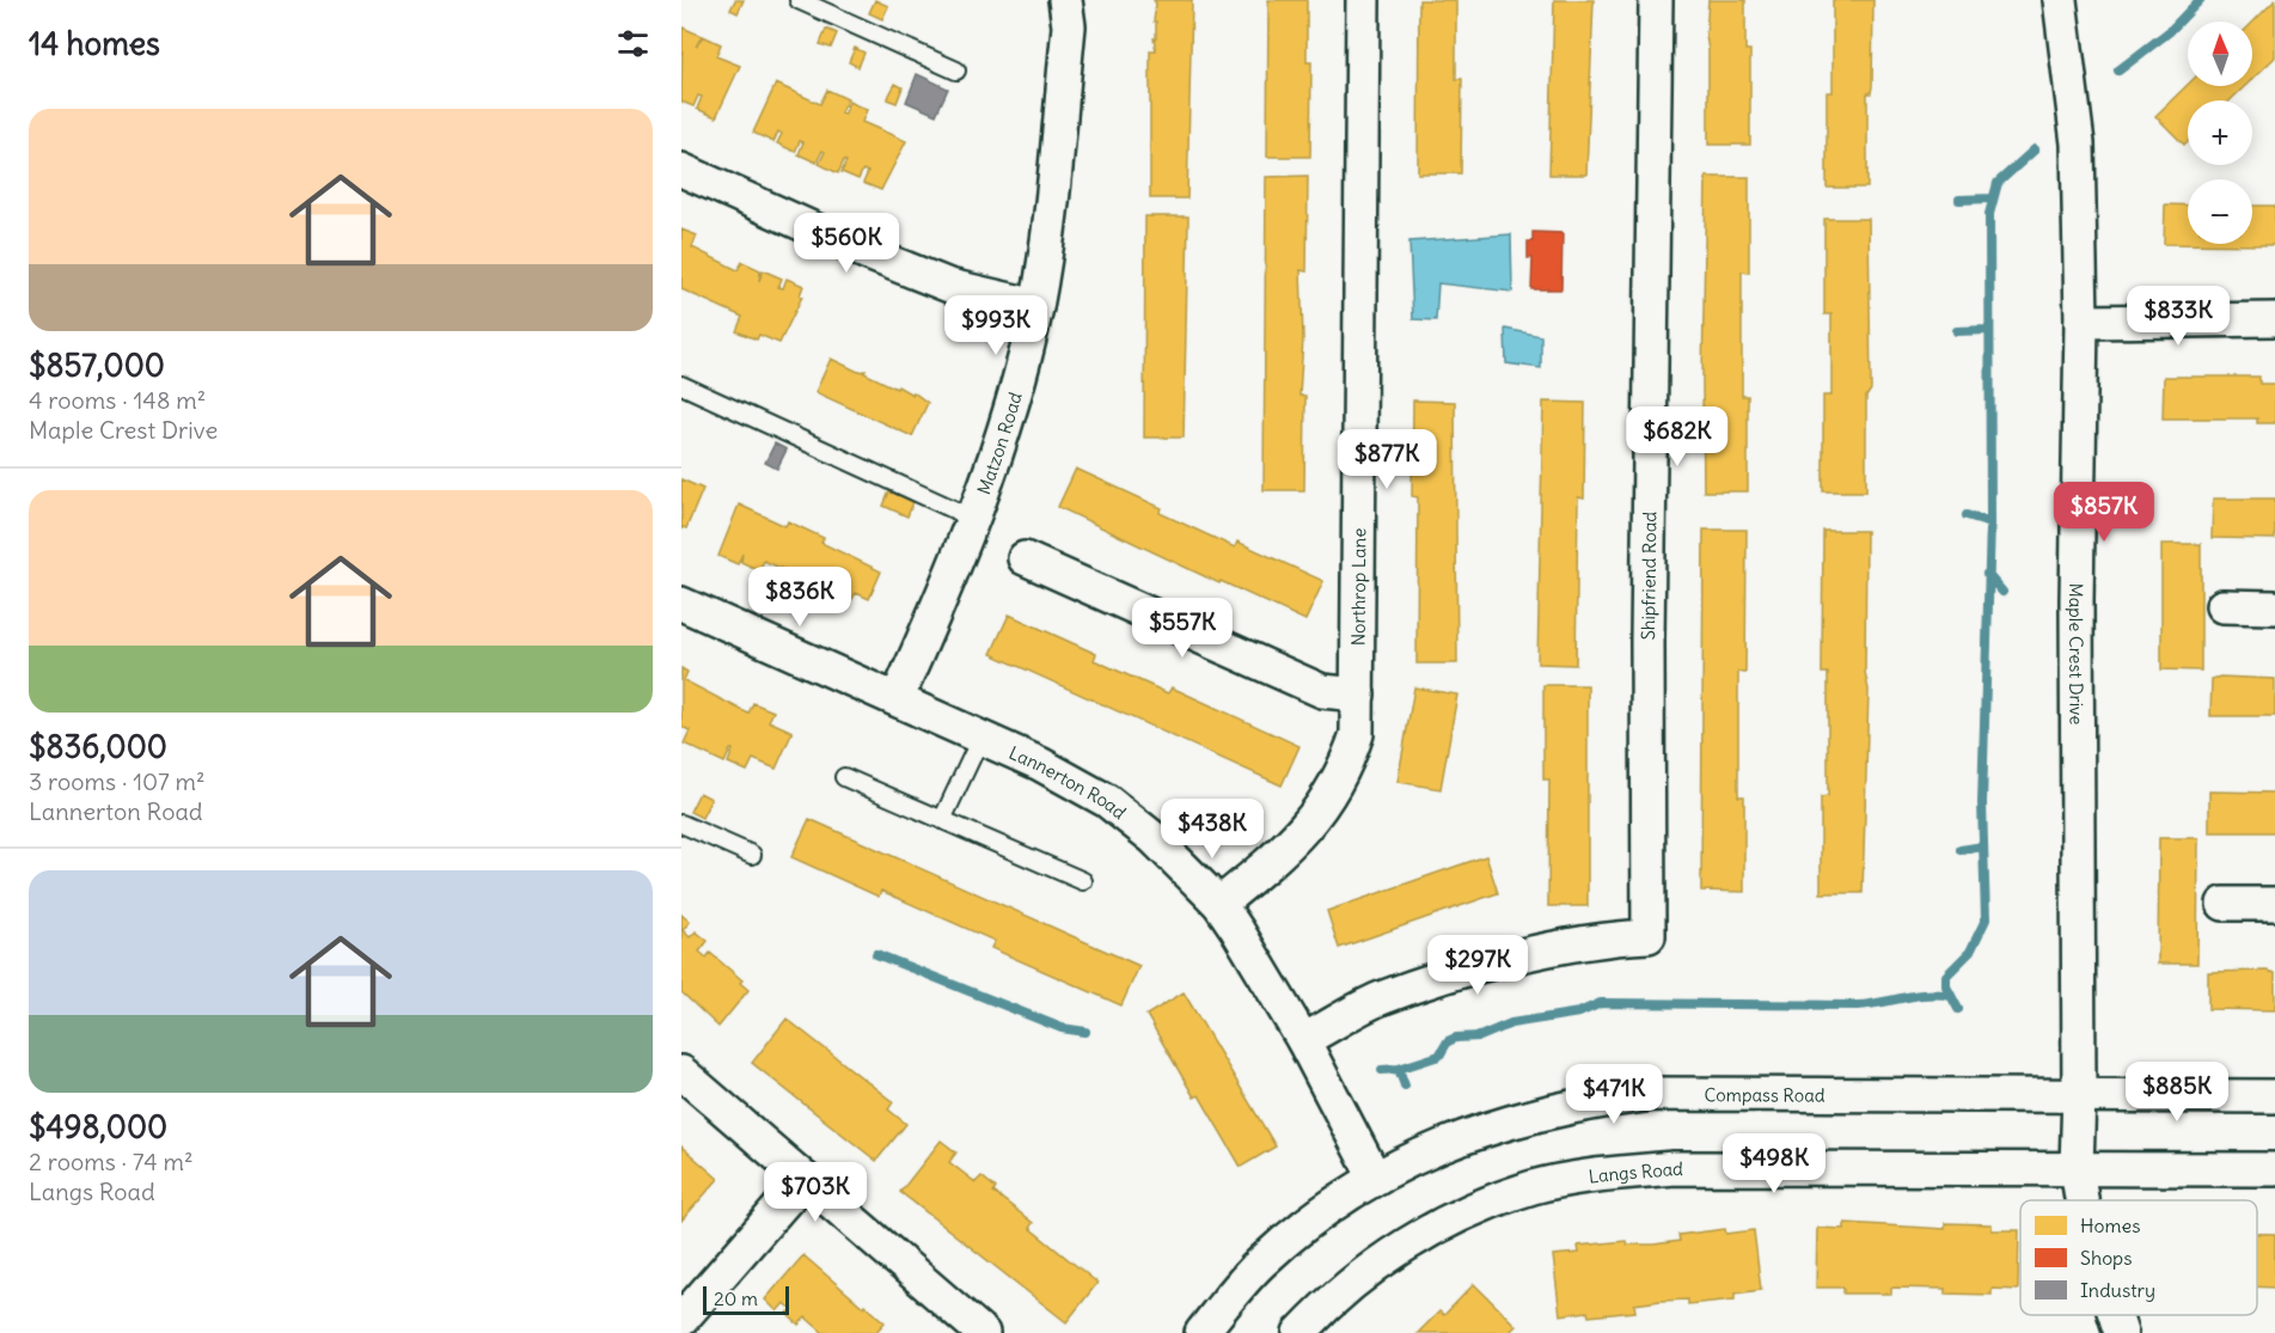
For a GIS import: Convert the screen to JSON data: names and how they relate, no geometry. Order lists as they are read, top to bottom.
{
  "streets": {
    "street": [
      "Matzon Road",
      "Shipfriend Road",
      "Northrop Lane",
      "Maple Crest Drive",
      "Lannerton Road",
      "Compass Road",
      "Langs Road"
    ]
  },
  "crossings": [
    ["Matzon Road", "Lannerton Road"],
    ["Shipfriend Road", "Lannerton Road"],
    ["Northrop Lane", "Lannerton Road"],
    ["Maple Crest Drive", "Compass Road"],
    ["Maple Crest Drive", "Langs Road"],
    ["Lannerton Road", "Compass Road"]
  ],
  "legend": ["Homes", "Shops", "Industry"],
  "scale_bar": "20 m",
  "north": "top",
  "page": {
    "heading": "14 homes",
    "map_buttons": ["+", "−"],
    "list": [
      {
        "name": "$857,000",
        "note": "4 rooms · 148 m² · Maple Crest Drive"
      },
      {
        "name": "$836,000",
        "note": "3 rooms · 107 m² · Lannerton Road"
      },
      {
        "name": "$498,000",
        "note": "2 rooms · 74 m² · Langs Road"
      }
    ],
    "price": [
      "$560K",
      "$833K",
      "$993K",
      "$682K",
      "$877K",
      "$857K",
      "$836K",
      "$557K",
      "$438K",
      "$297K",
      "$885K",
      "$471K",
      "$498K",
      "$703K"
    ],
    "scale": "20 m"
  }
}
